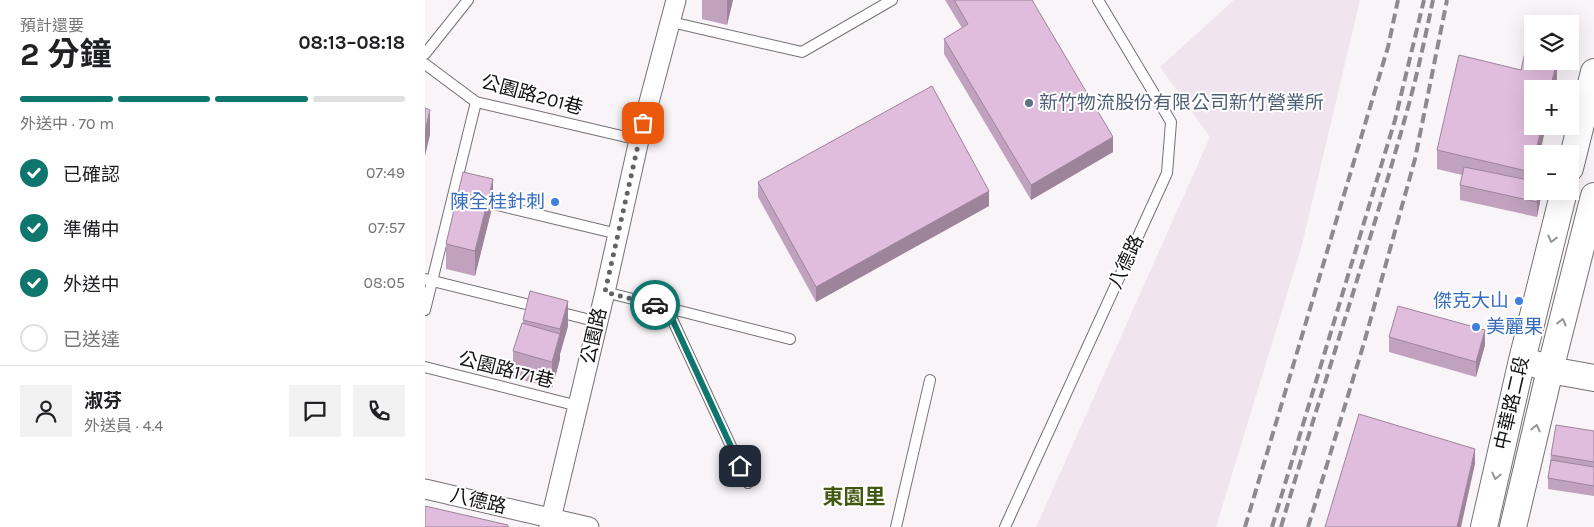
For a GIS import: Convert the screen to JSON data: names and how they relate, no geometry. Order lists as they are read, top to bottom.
{
  "streets": {
    "street": ["八德路", "公園路", "中華路二段"],
    "lane": ["公園路201巷", "公園路171巷"]
  },
  "crossings": [
    ["公園路201巷", "公園路"],
    ["八德路", "公園路"],
    ["公園路", "公園路171巷"]
  ],
  "districts": ["東園里"],
  "places": [
    "新竹物流股份有限公司新竹營業所",
    "陳全桂針刺",
    "傑克大山",
    "美麗果"
  ],
  "page": {
    "heading": ["2 分鐘", "預計還要", "08:13–08:18"],
    "panel": ["淑芬", "外送員 · 4.4"],
    "map_buttons": ["+", "−"],
    "bar": "外送中 · 70 m",
    "list": [
      ["已確認", "07:49"],
      ["準備中", "07:57"],
      ["外送中", "08:05"],
      "已送達"
    ]
  }
}
